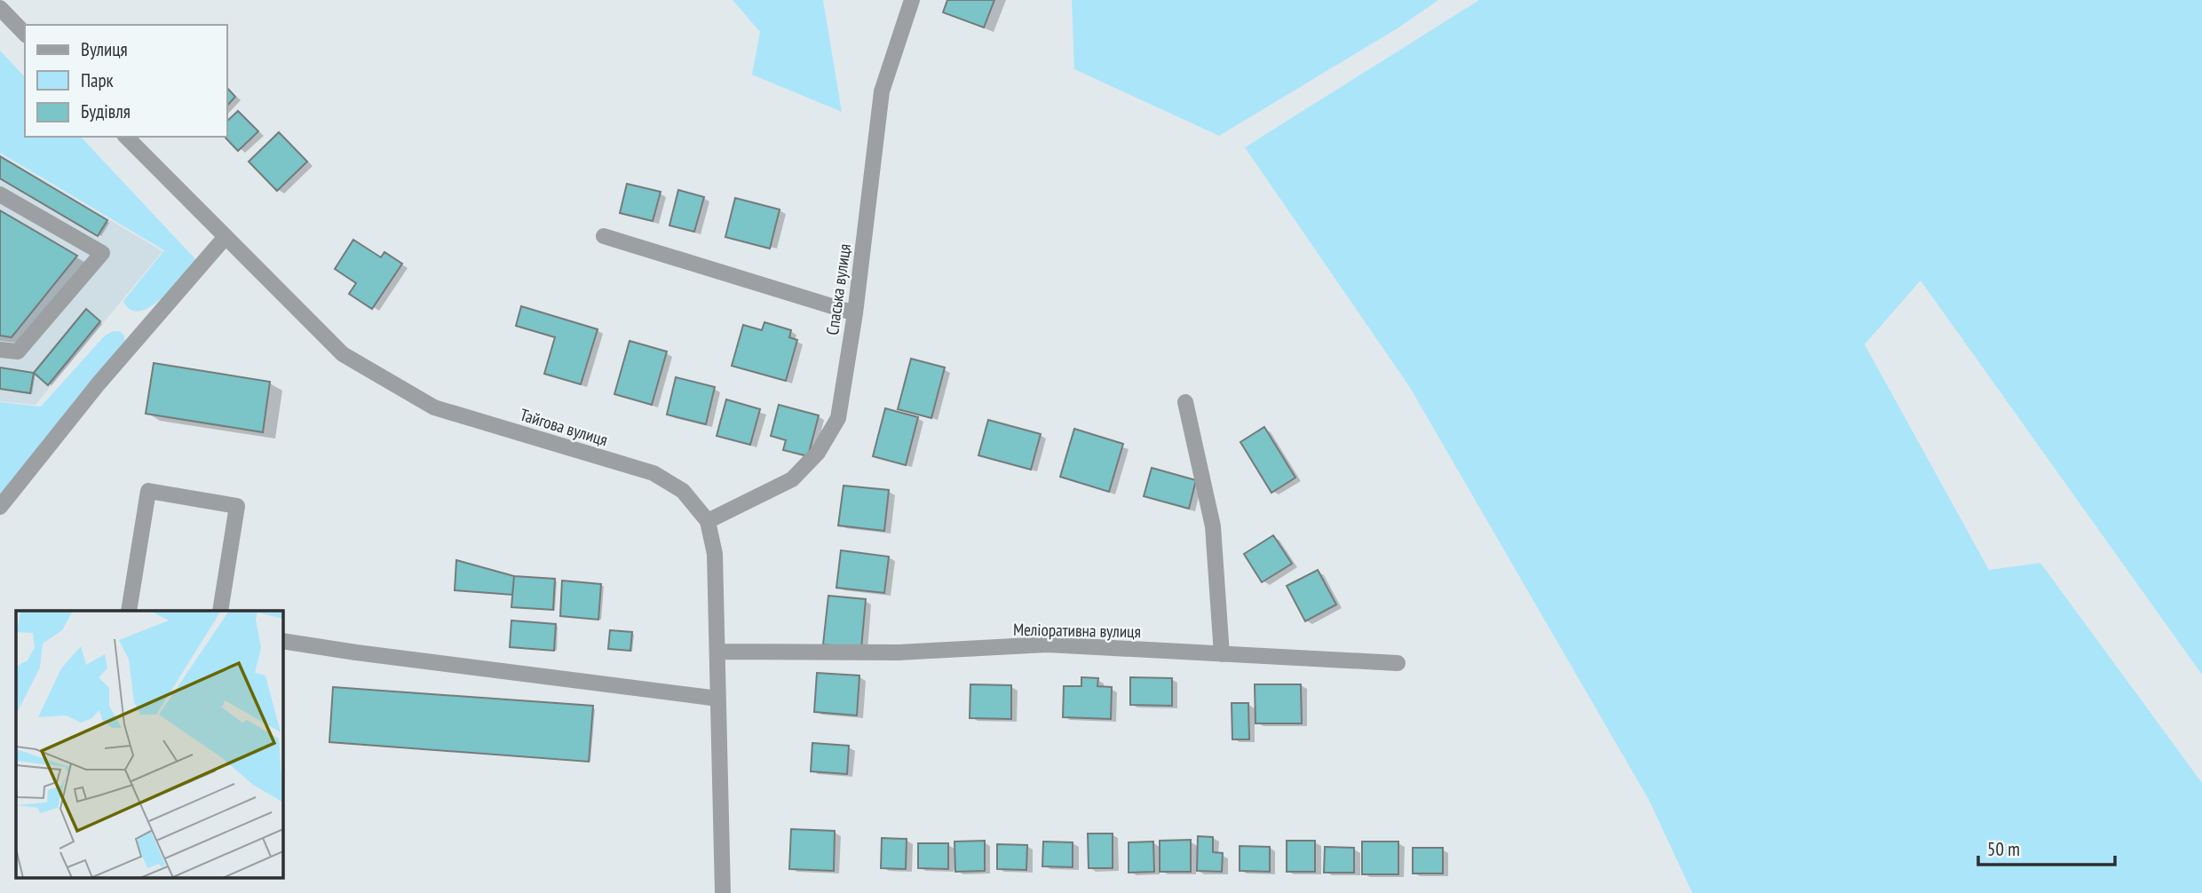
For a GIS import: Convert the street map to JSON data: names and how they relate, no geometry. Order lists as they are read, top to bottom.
{
  "streets": {
    "street": ["Спаська вулиця", "Тайгова вулиця", "Меліоративна вулиця"]
  },
  "crossings": [
    ["Спаська вулиця", "Тайгова вулиця"],
    ["Тайгова вулиця", "Меліоративна вулиця"]
  ],
  "legend": ["Вулиця", "Парк", "Будівля"],
  "scale_bar": "50 m"
}
